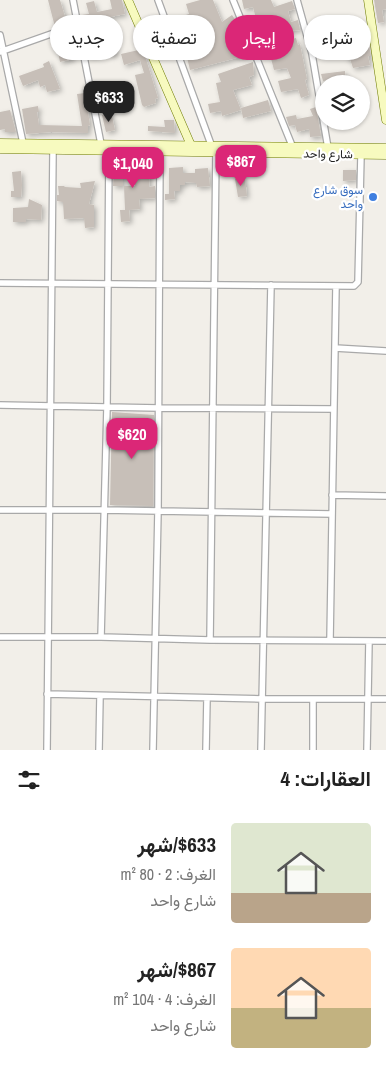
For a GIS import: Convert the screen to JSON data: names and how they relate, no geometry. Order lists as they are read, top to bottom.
{
  "streets": {
    "street": ["شارع واحد"]
  },
  "places": ["سوق شارع واحد"],
  "page": {
    "chip": [
      "شراء",
      "إيجار",
      "تصفية",
      "جديد"
    ],
    "price": [
      "$633",
      "$867",
      "$1,040",
      "$620"
    ],
    "heading": "العقارات: 4",
    "list": [
      {
        "name": "$633/شهر",
        "note": "الغرف: 2 · 80 m² · شارع واحد"
      },
      {
        "name": "$867/شهر",
        "note": "الغرف: 4 · 104 m² · شارع واحد"
      }
    ]
  }
}
